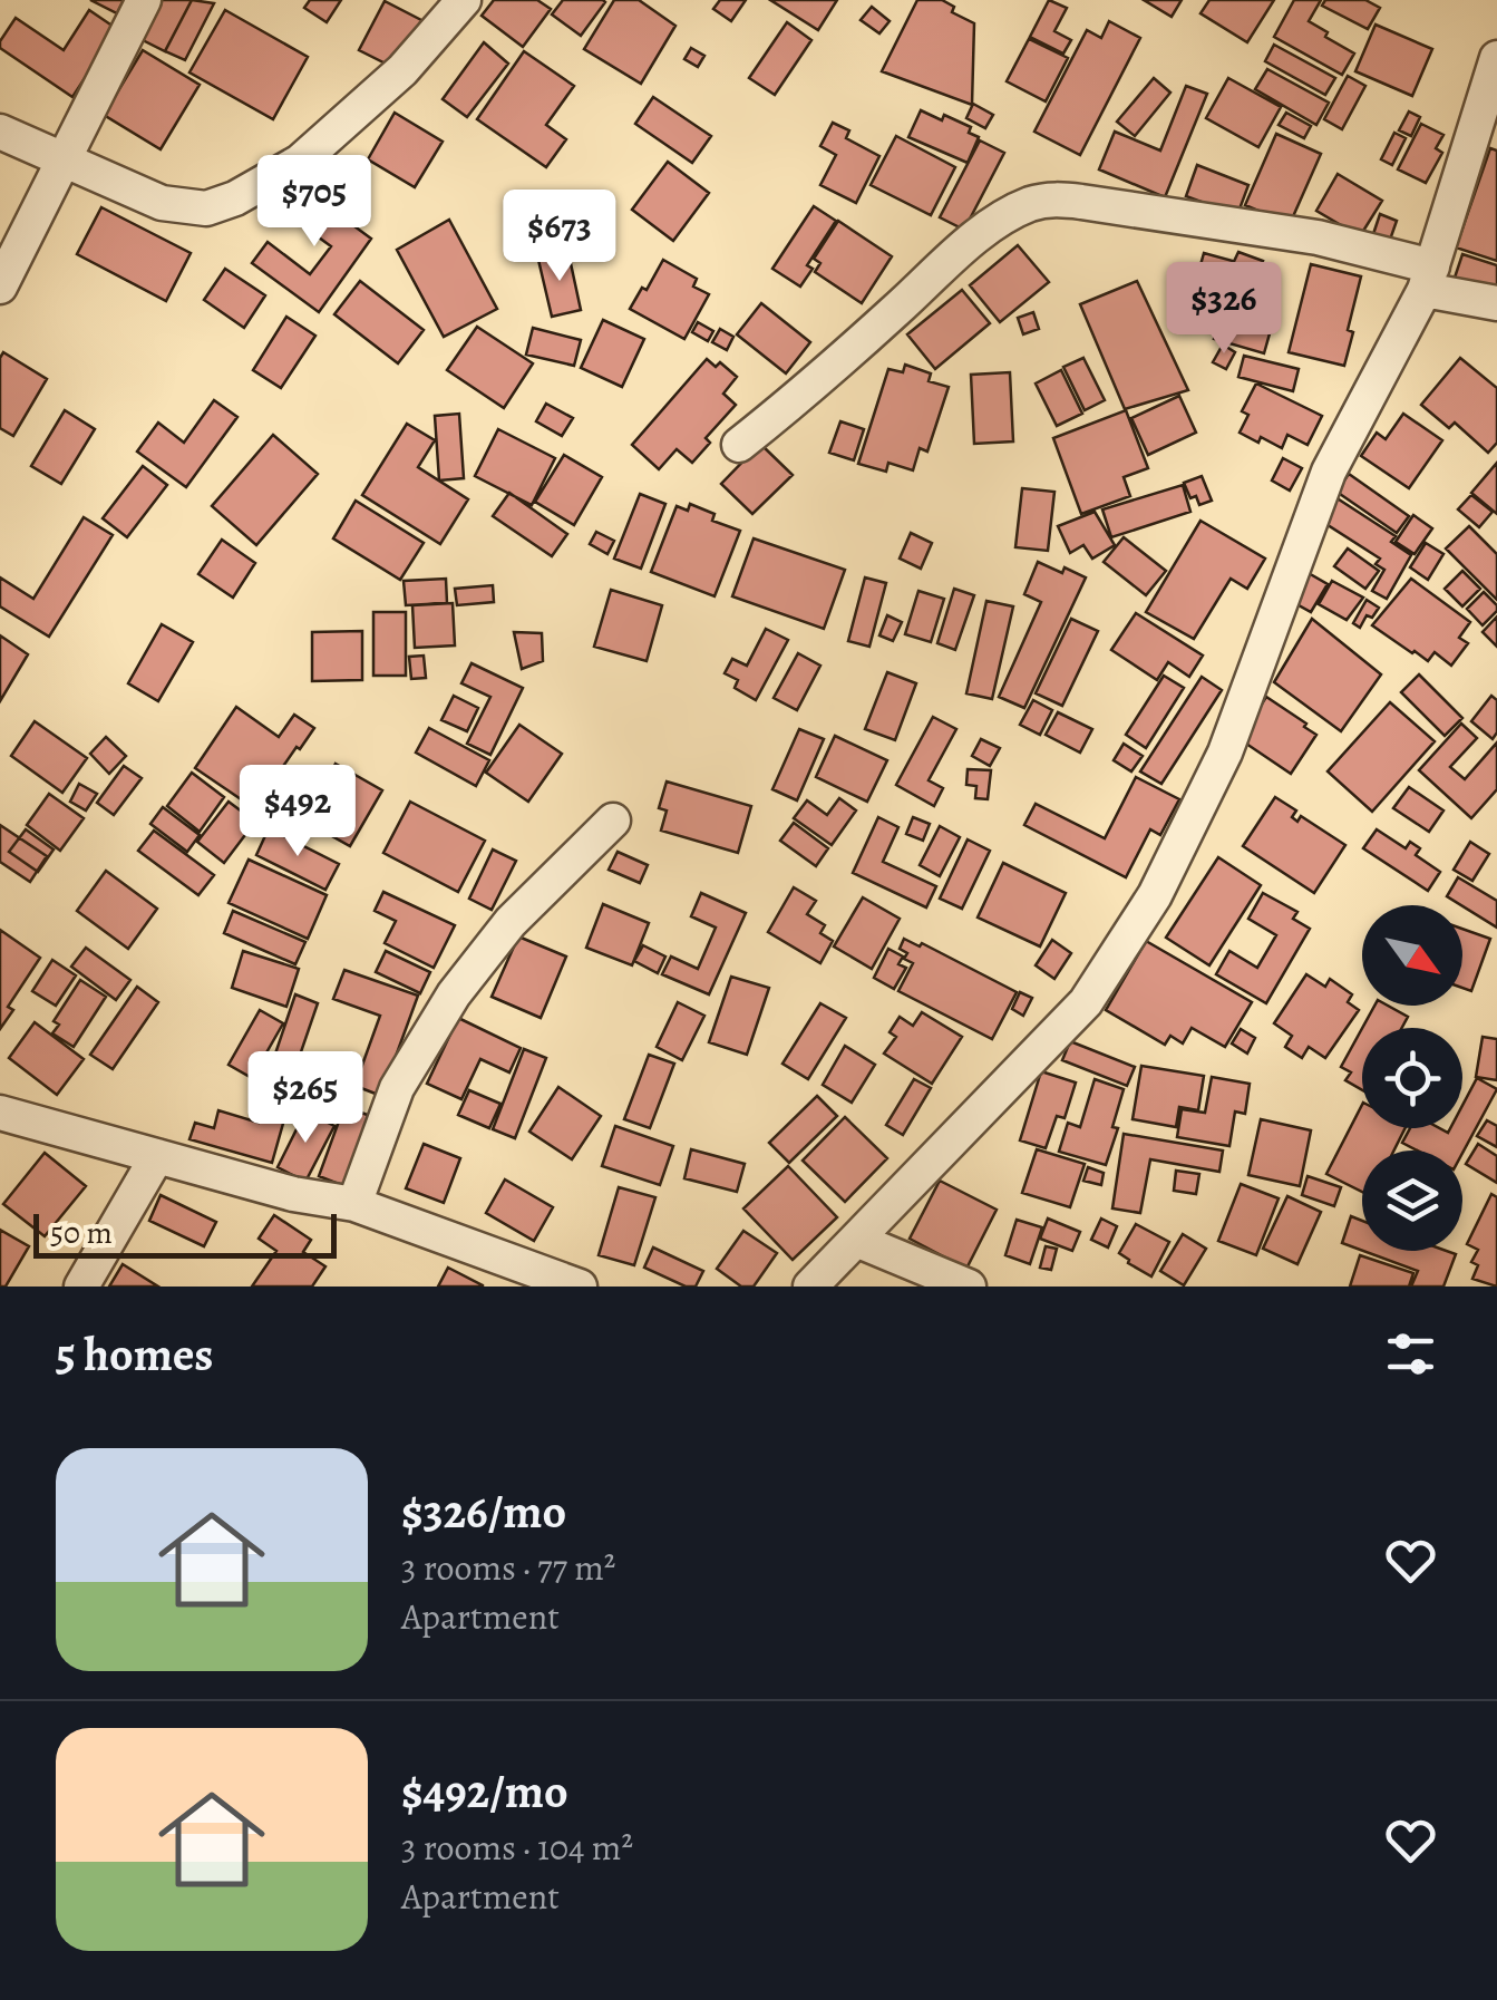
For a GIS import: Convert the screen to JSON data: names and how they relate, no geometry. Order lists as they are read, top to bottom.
{
  "scale_bar": "50 m",
  "north": "bottom right",
  "page": {
    "price": [
      "$705",
      "$673",
      "$326",
      "$492",
      "$265"
    ],
    "scale": "50 m",
    "heading": "5 homes",
    "list": [
      {
        "name": "$326/mo",
        "note": "3 rooms · 77 m² · Apartment"
      },
      {
        "name": "$492/mo",
        "note": "3 rooms · 104 m² · Apartment"
      }
    ]
  }
}
